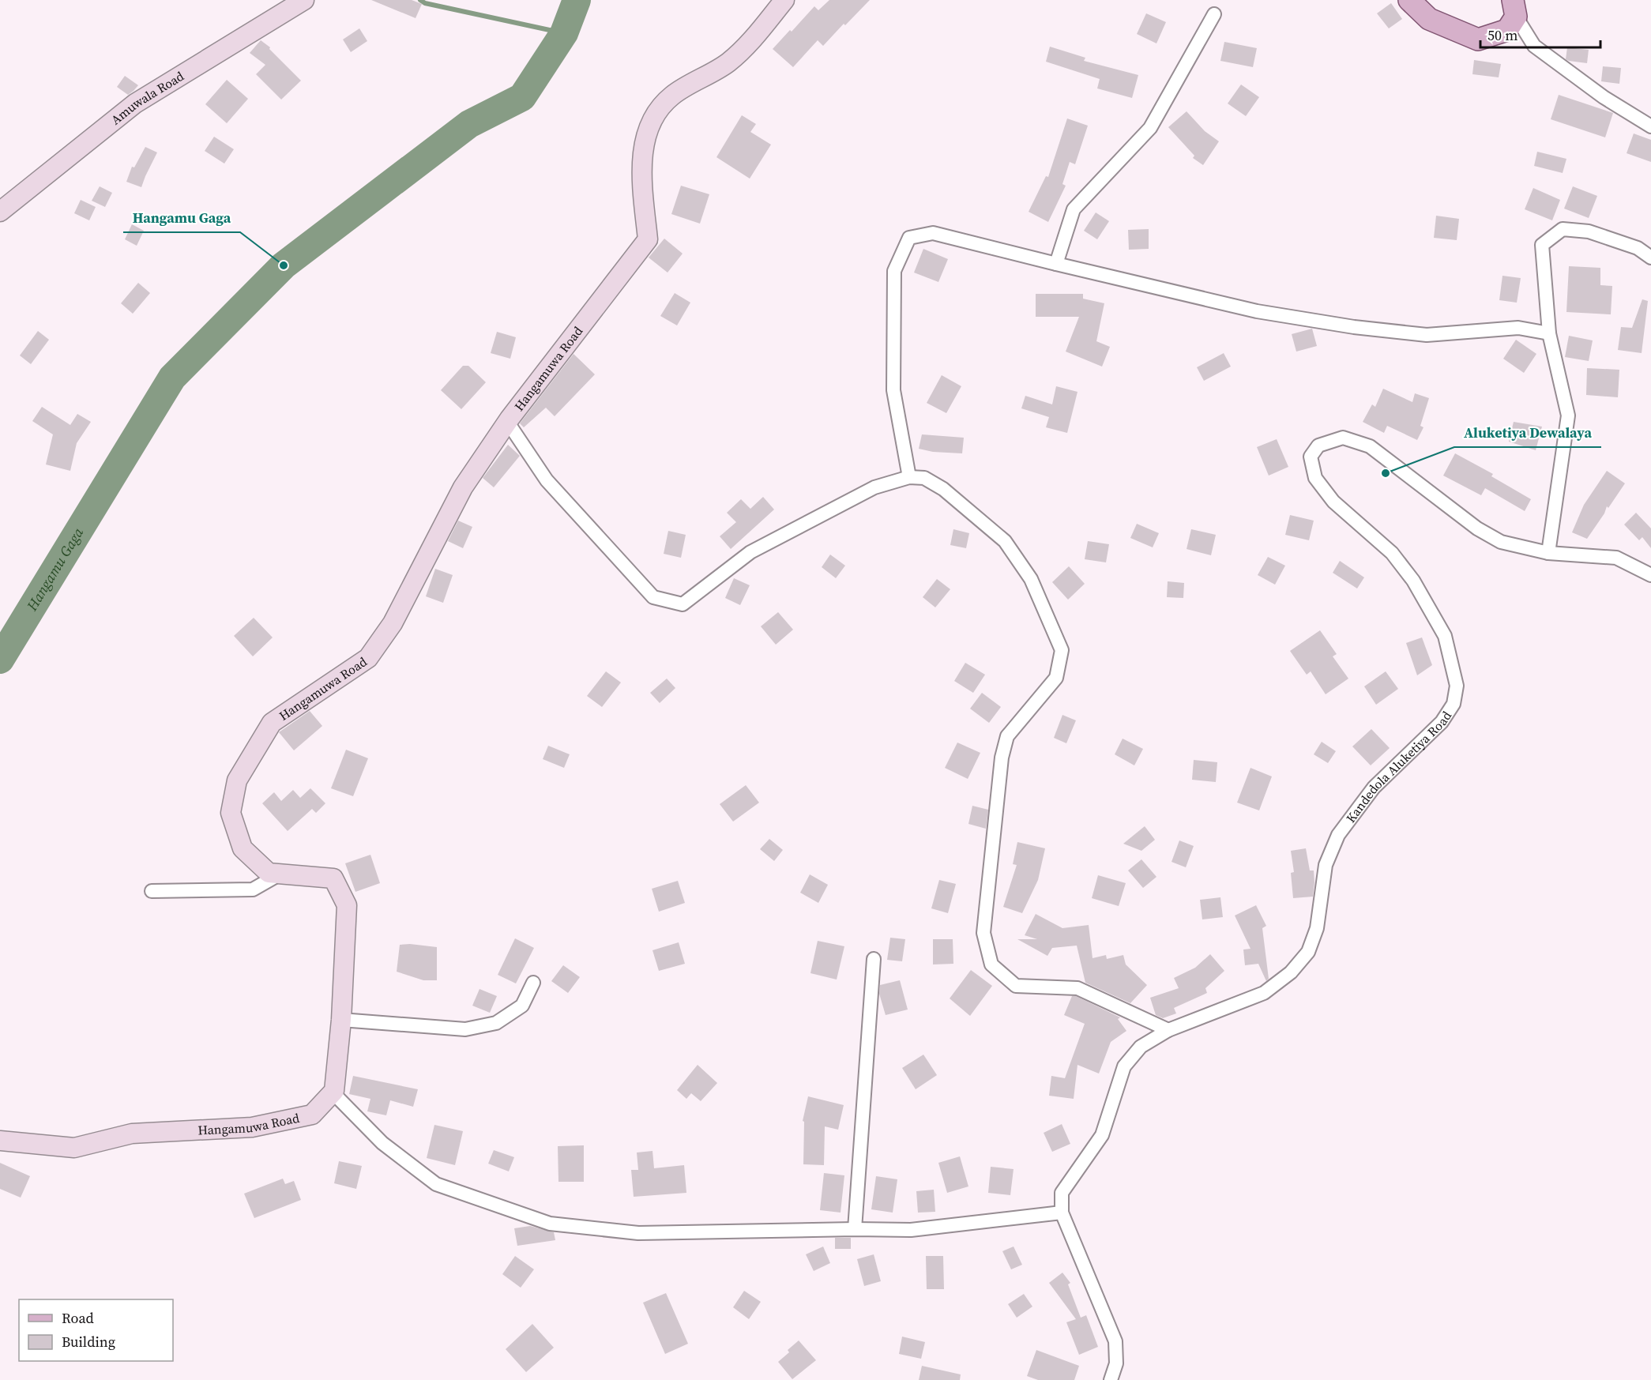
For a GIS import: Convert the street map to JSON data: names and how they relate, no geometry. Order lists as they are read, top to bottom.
{
  "streets": {
    "street": ["Amuwala Road", "Hangamuwa Road", "Kandedola Aluketiya Road"]
  },
  "water": ["Hangamu Gaga"],
  "places": ["Hangamu Gaga", "Aluketiya Dewalaya"],
  "legend": ["Road", "Building"],
  "scale_bar": "50 m"
}
